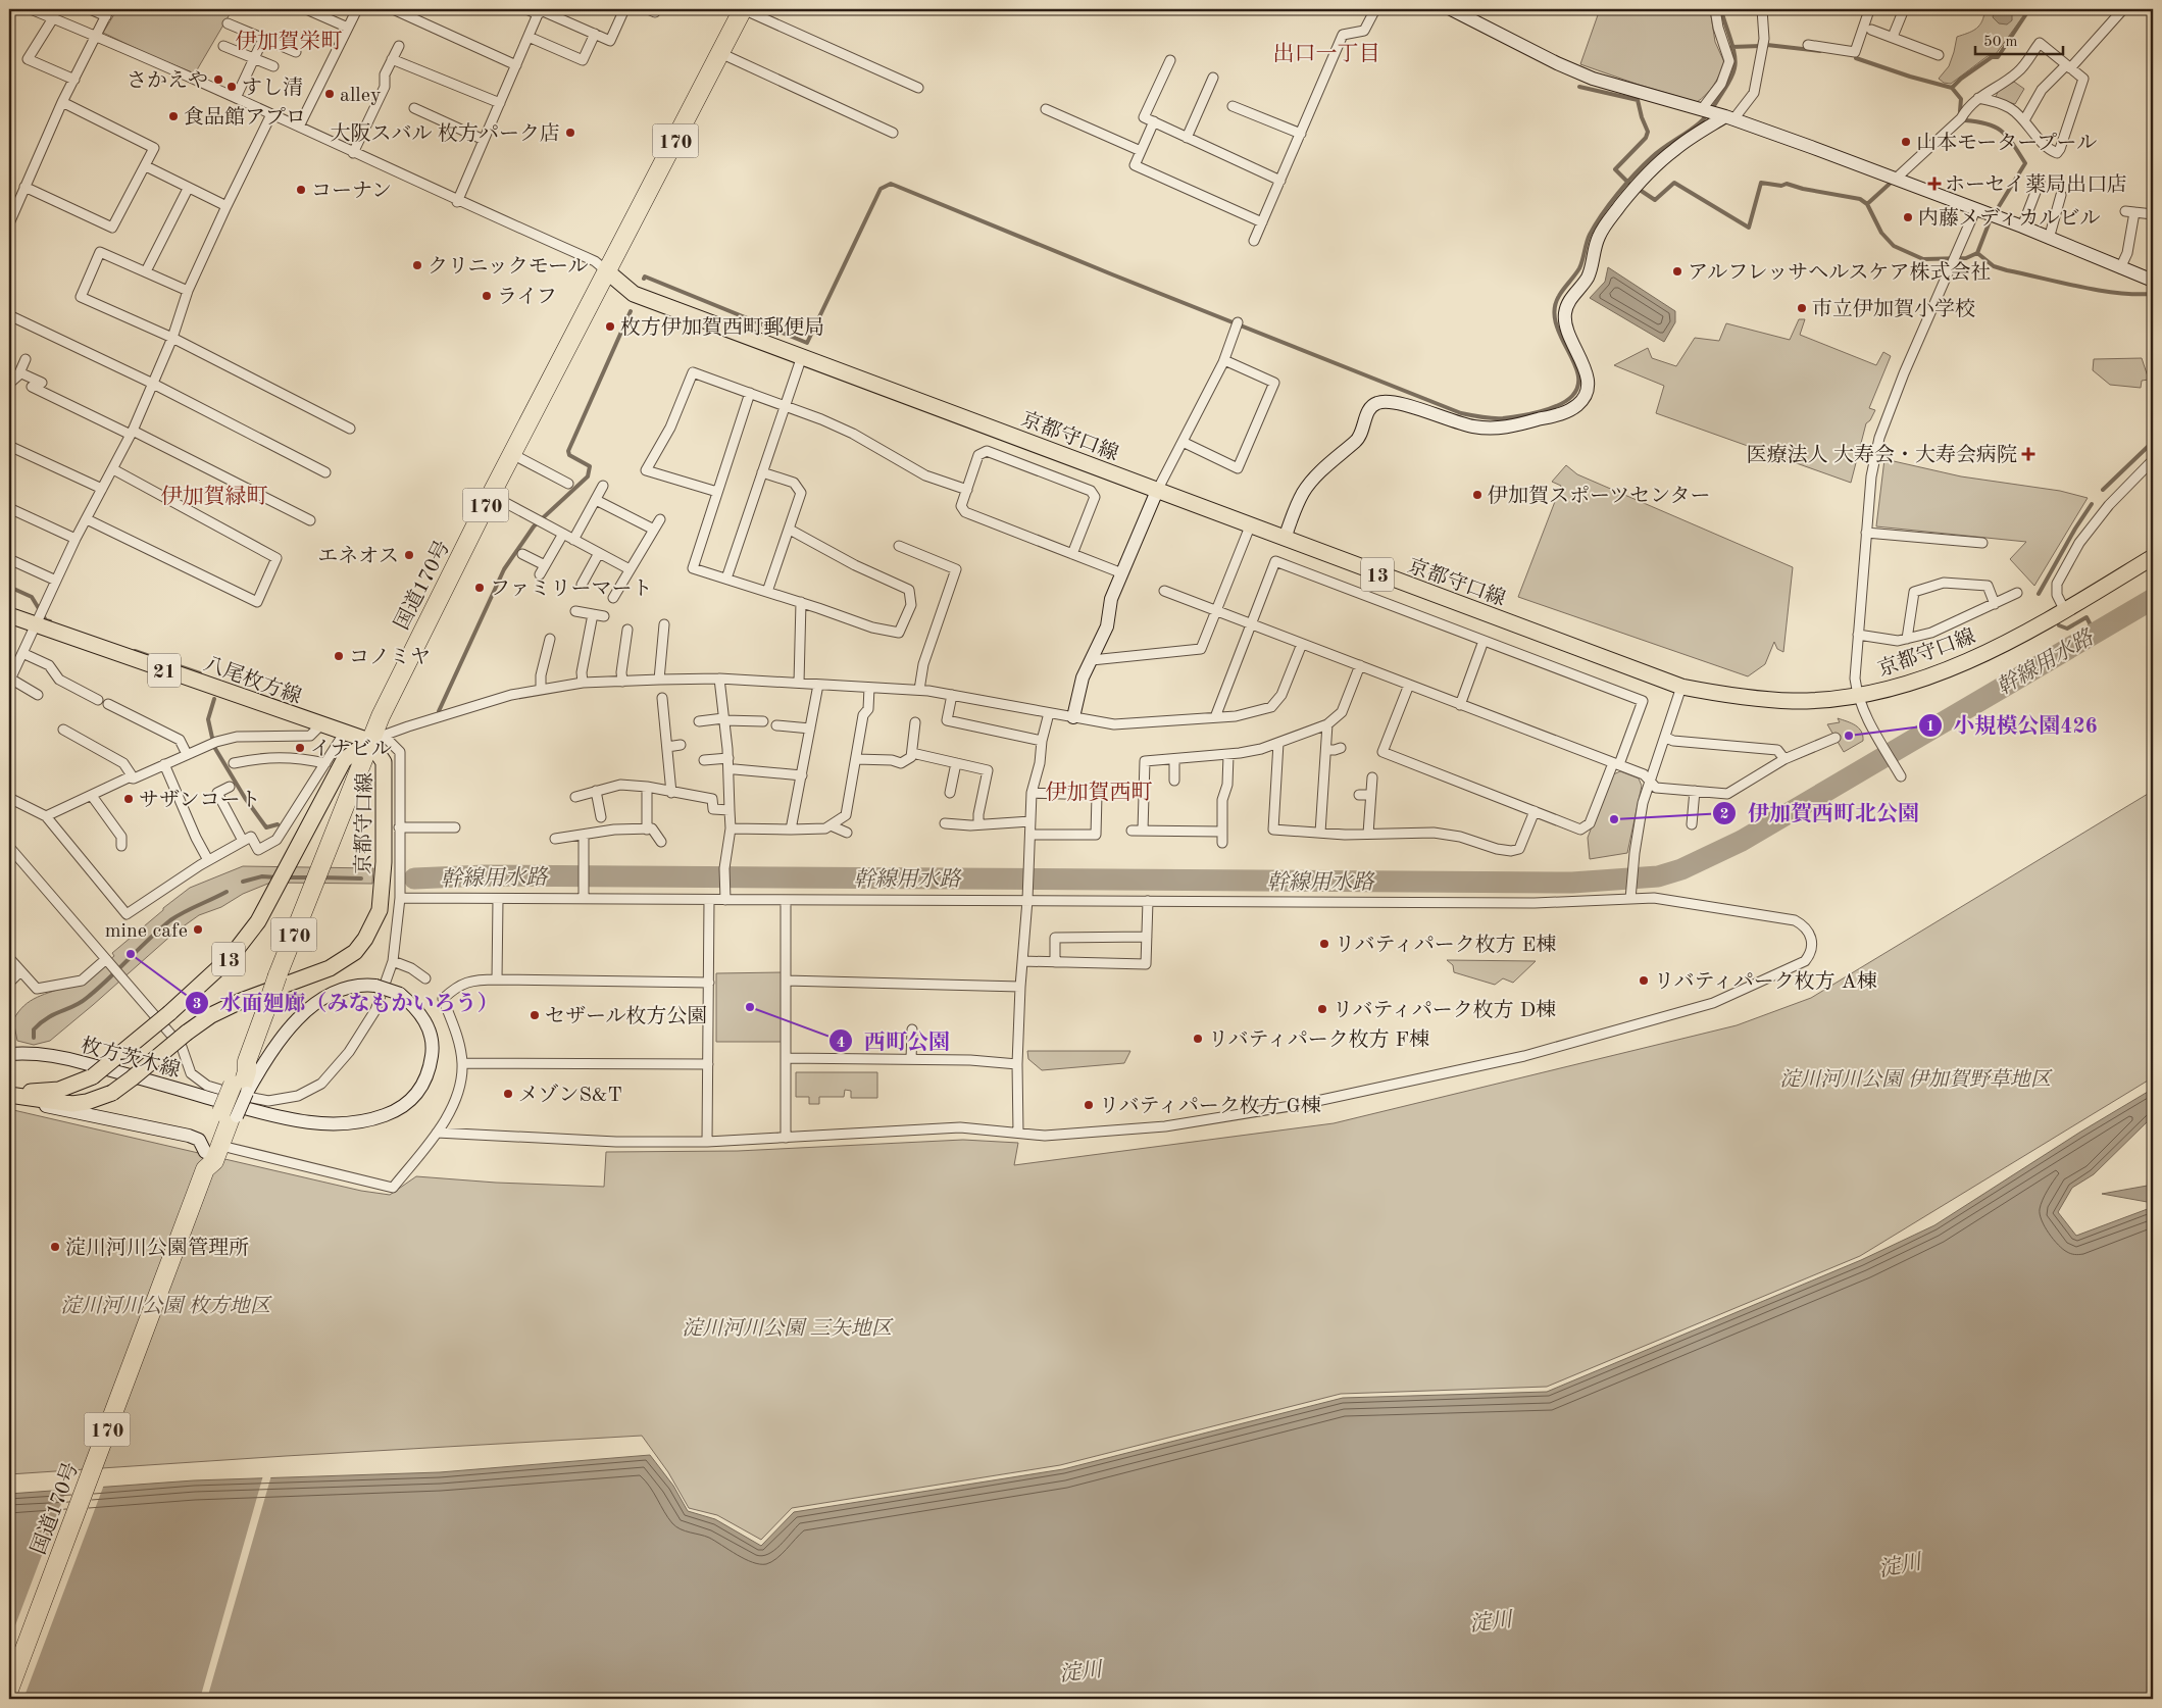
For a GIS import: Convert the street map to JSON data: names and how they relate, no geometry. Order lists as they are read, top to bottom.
{
  "streets": {
    "highway": ["170", "国道170号"],
    "main road": [
      "京都守口線",
      "13",
      "21",
      "八尾枚方線"
    ],
    "street": ["枚方茨木線"]
  },
  "crossings": [
    ["京都守口線", "国道170号"],
    ["京都守口線", "八尾枚方線"],
    ["国道170号", "八尾枚方線"],
    ["国道170号", "枚方茨木線"]
  ],
  "districts": [
    "伊加賀栄町",
    "出口一丁目",
    "伊加賀緑町",
    "伊加賀西町"
  ],
  "water": ["幹線用水路", "淀川"],
  "parks": ["淀川河川公園 伊加賀野草地区", "淀川河川公園 枚方地区", "淀川河川公園 三矢地区"],
  "places": {
    "other": [
      "さかえや",
      "すし清",
      "alley",
      "食品館アプロ",
      "大阪スバル 枚方パーク店",
      "山本モータープール",
      "コーナン",
      "内藤メディカルビル",
      "クリニックモール",
      "アルフレッサヘルスケア株式会社",
      "ライフ",
      "市立伊加賀小学校",
      "枚方伊加賀西町郵便局",
      "伊加賀スポーツセンター",
      "エネオス",
      "ファミリーマート",
      "コノミヤ",
      "小規模公園426",
      "イナビル",
      "サザンコート",
      "伊加賀西町北公園",
      "mine cafe",
      "リバティパーク枚方 E棟",
      "水面廻廊（みなもかいろう）",
      "リバティパーク枚方 A棟",
      "西町公園",
      "リバティパーク枚方 D棟",
      "セザール枚方公園",
      "リバティパーク枚方 F棟",
      "メゾンS&T",
      "リバティパーク枚方 G棟",
      "淀川河川公園管理所"
    ],
    "health": ["ホーセイ薬局出口店", "医療法人 大寿会・大寿会病院"]
  },
  "scale_bar": "50 m"
}
